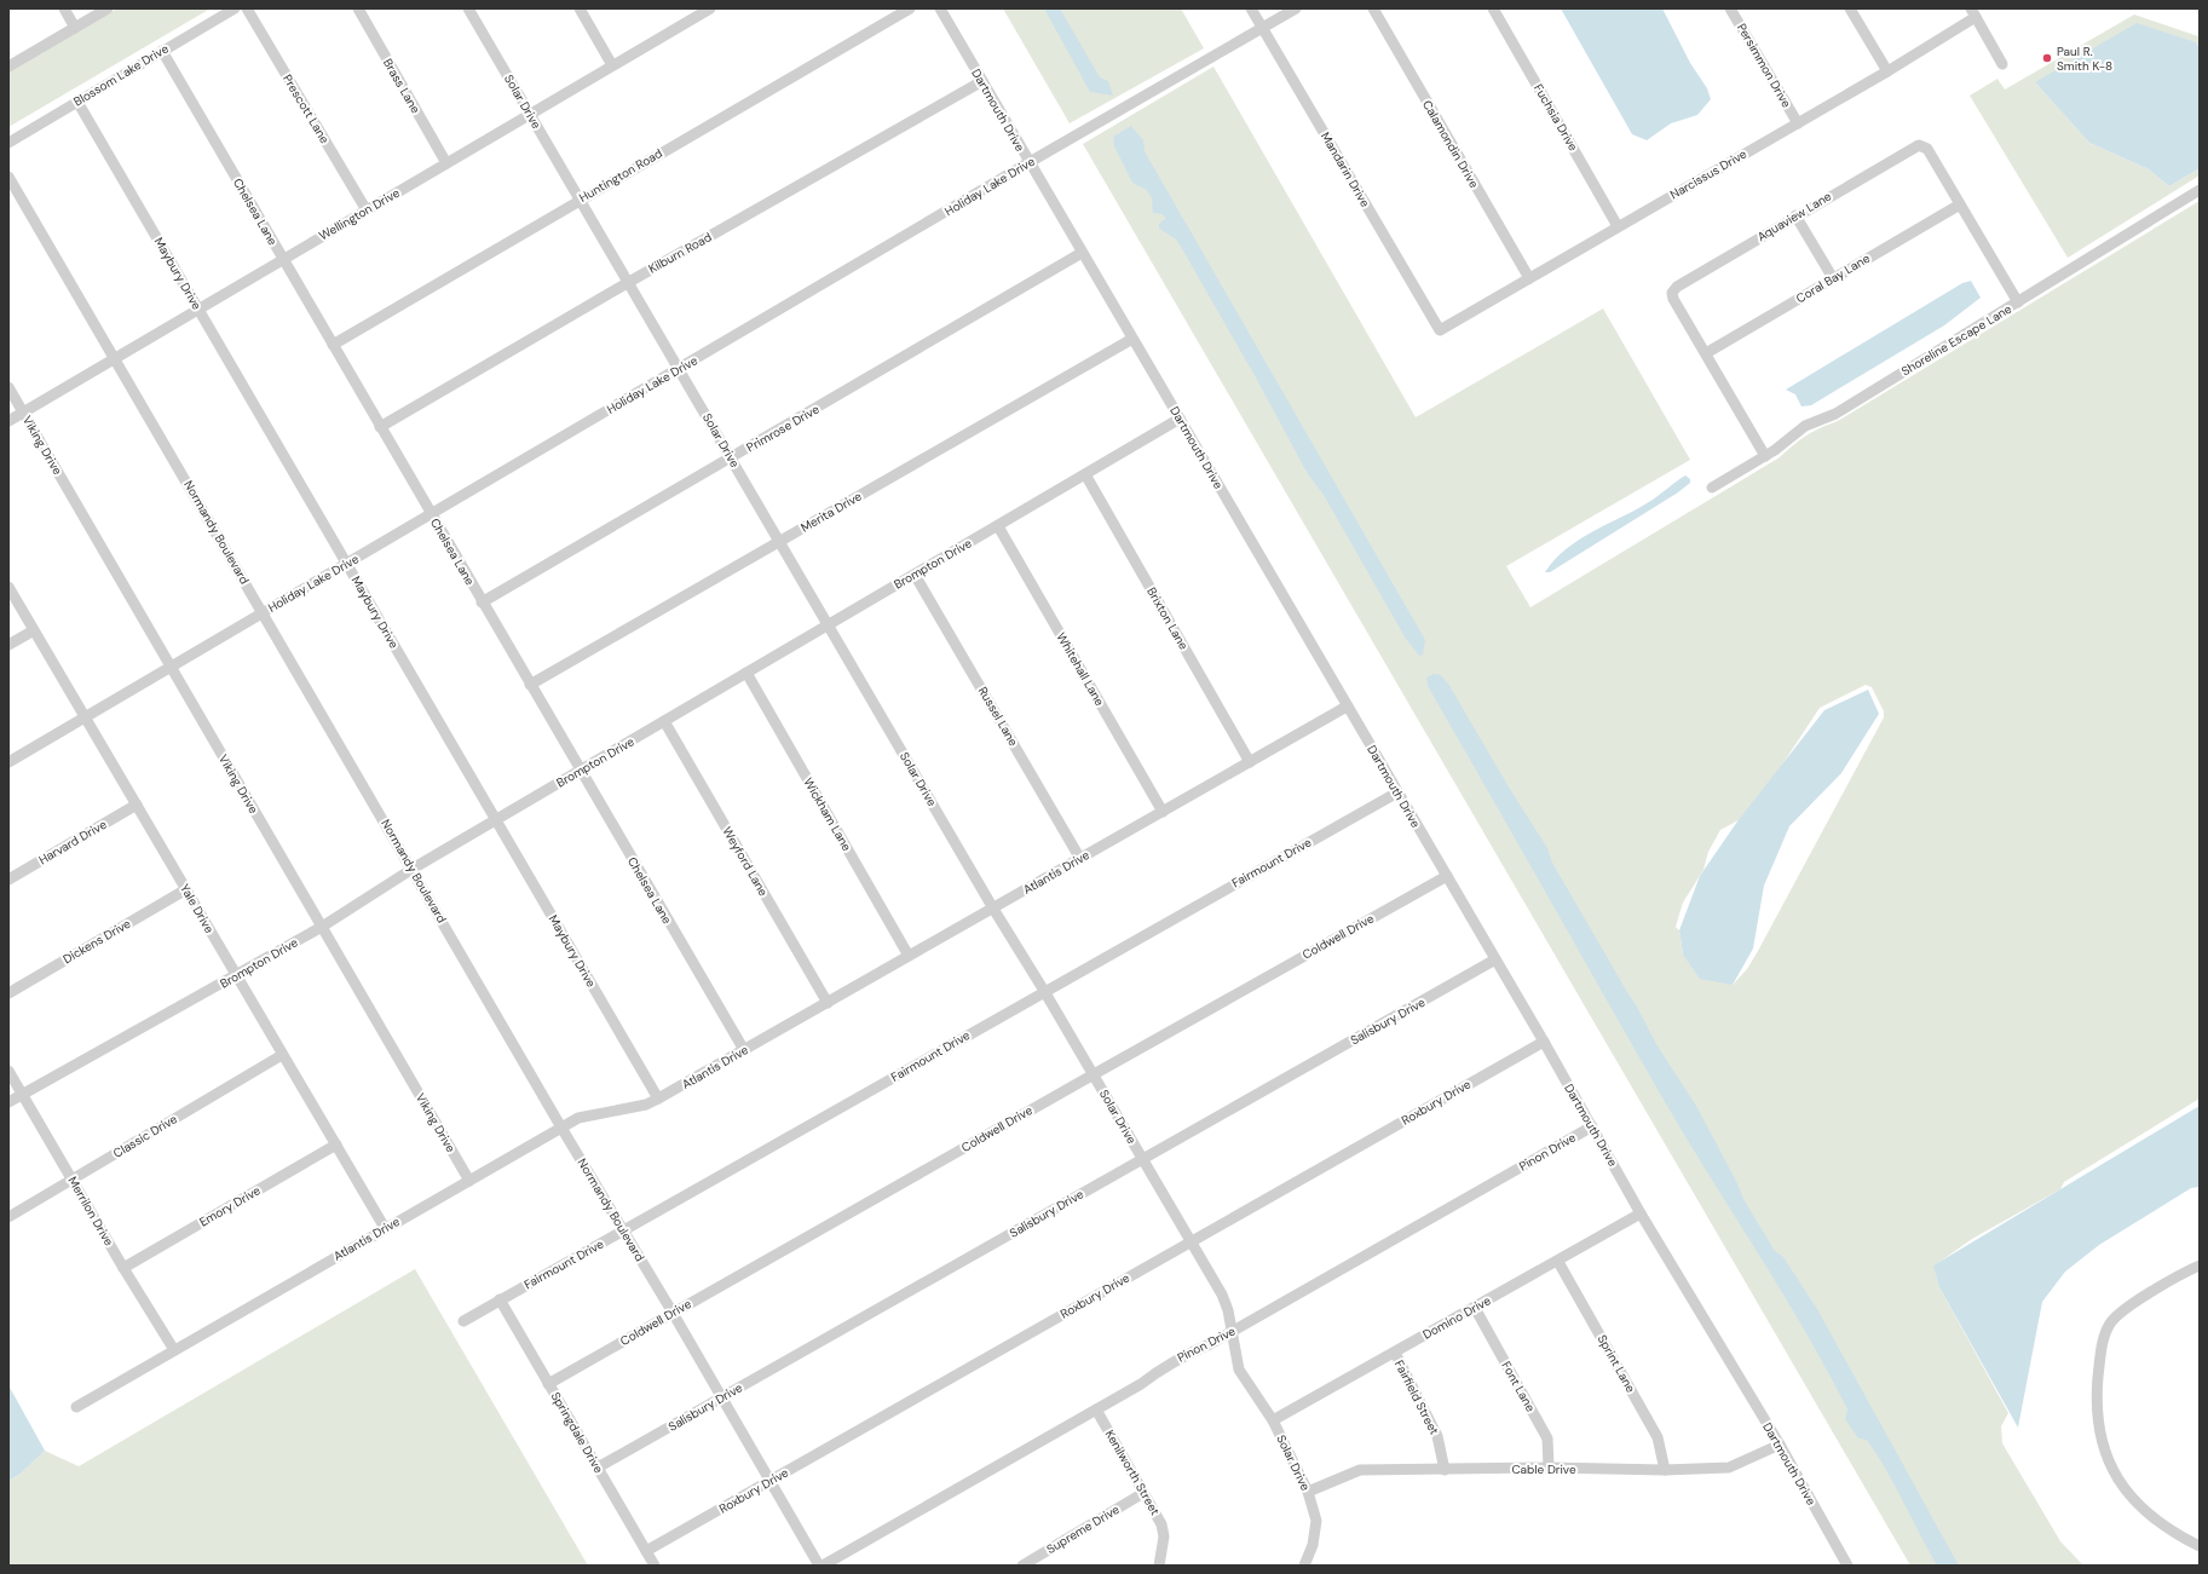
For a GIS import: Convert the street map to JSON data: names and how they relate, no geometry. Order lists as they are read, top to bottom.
{
  "streets": {
    "street": [
      "Persimmon Drive",
      "Blossom Lake Drive",
      "Brass Lane",
      "Solar Drive",
      "Prescott Lane",
      "Dartmouth Drive",
      "Fuchsia Drive",
      "Calamondin Drive",
      "Mandarin Drive",
      "Narcissus Drive",
      "Huntington Road",
      "Holiday Lake Drive",
      "Chelsea Lane",
      "Wellington Drive",
      "Aquaview Lane",
      "Kilburn Road",
      "Maybury Drive",
      "Coral Bay Lane",
      "Shoreline Escape Lane",
      "Primrose Drive",
      "Viking Drive",
      "Merita Drive",
      "Normandy Boulevard",
      "Brompton Drive",
      "Brixton Lane",
      "Whitehall Lane",
      "Russel Lane",
      "Wickham Lane",
      "Harvard Drive",
      "Weyford Lane",
      "Fairmount Drive",
      "Atlantis Drive",
      "Yale Drive",
      "Coldwell Drive",
      "Dickens Drive",
      "Salisbury Drive",
      "Roxbury Drive",
      "Classic Drive",
      "Pinon Drive",
      "Emory Drive",
      "Merrilon Drive",
      "Domino Drive",
      "Sprint Lane",
      "Font Lane",
      "Fairfield Street",
      "Springdale Drive",
      "Cable Drive",
      "Kenilworth Street",
      "Supreme Drive"
    ]
  },
  "crossings": [
    ["Persimmon Drive", "Narcissus Drive"],
    ["Blossom Lake Drive", "Chelsea Lane"],
    ["Blossom Lake Drive", "Maybury Drive"],
    ["Brass Lane", "Wellington Drive"],
    ["Solar Drive", "Huntington Road"],
    ["Solar Drive", "Holiday Lake Drive"],
    ["Solar Drive", "Wellington Drive"],
    ["Solar Drive", "Kilburn Road"],
    ["Solar Drive", "Primrose Drive"],
    ["Solar Drive", "Merita Drive"],
    ["Solar Drive", "Brompton Drive"],
    ["Solar Drive", "Fairmount Drive"],
    ["Solar Drive", "Atlantis Drive"],
    ["Solar Drive", "Coldwell Drive"],
    ["Solar Drive", "Salisbury Drive"],
    ["Solar Drive", "Roxbury Drive"],
    ["Solar Drive", "Pinon Drive"],
    ["Solar Drive", "Domino Drive"],
    ["Solar Drive", "Cable Drive"],
    ["Prescott Lane", "Wellington Drive"],
    ["Dartmouth Drive", "Holiday Lake Drive"],
    ["Dartmouth Drive", "Kilburn Road"],
    ["Dartmouth Drive", "Primrose Drive"],
    ["Dartmouth Drive", "Merita Drive"],
    ["Dartmouth Drive", "Brompton Drive"],
    ["Dartmouth Drive", "Fairmount Drive"],
    ["Dartmouth Drive", "Atlantis Drive"],
    ["Dartmouth Drive", "Coldwell Drive"],
    ["Dartmouth Drive", "Salisbury Drive"],
    ["Dartmouth Drive", "Roxbury Drive"],
    ["Dartmouth Drive", "Pinon Drive"],
    ["Dartmouth Drive", "Domino Drive"],
    ["Dartmouth Drive", "Cable Drive"],
    ["Fuchsia Drive", "Narcissus Drive"],
    ["Calamondin Drive", "Narcissus Drive"],
    ["Mandarin Drive", "Narcissus Drive"],
    ["Mandarin Drive", "Holiday Lake Drive"],
    ["Huntington Road", "Chelsea Lane"],
    ["Holiday Lake Drive", "Chelsea Lane"],
    ["Holiday Lake Drive", "Maybury Drive"],
    ["Holiday Lake Drive", "Viking Drive"],
    ["Holiday Lake Drive", "Normandy Boulevard"],
    ["Holiday Lake Drive", "Yale Drive"],
    ["Chelsea Lane", "Wellington Drive"],
    ["Chelsea Lane", "Kilburn Road"],
    ["Chelsea Lane", "Primrose Drive"],
    ["Chelsea Lane", "Merita Drive"],
    ["Chelsea Lane", "Brompton Drive"],
    ["Chelsea Lane", "Atlantis Drive"],
    ["Wellington Drive", "Maybury Drive"],
    ["Wellington Drive", "Viking Drive"],
    ["Wellington Drive", "Normandy Boulevard"],
    ["Aquaview Lane", "Coral Bay Lane"],
    ["Aquaview Lane", "Shoreline Escape Lane"],
    ["Maybury Drive", "Brompton Drive"],
    ["Maybury Drive", "Atlantis Drive"],
    ["Viking Drive", "Brompton Drive"],
    ["Viking Drive", "Atlantis Drive"],
    ["Normandy Boulevard", "Brompton Drive"],
    ["Normandy Boulevard", "Fairmount Drive"],
    ["Normandy Boulevard", "Atlantis Drive"],
    ["Normandy Boulevard", "Coldwell Drive"],
    ["Normandy Boulevard", "Salisbury Drive"],
    ["Normandy Boulevard", "Roxbury Drive"],
    ["Normandy Boulevard", "Pinon Drive"],
    ["Brompton Drive", "Brixton Lane"],
    ["Brompton Drive", "Whitehall Lane"],
    ["Brompton Drive", "Russel Lane"],
    ["Brompton Drive", "Wickham Lane"],
    ["Brompton Drive", "Weyford Lane"],
    ["Brompton Drive", "Yale Drive"],
    ["Brompton Drive", "Merrilon Drive"],
    ["Brixton Lane", "Atlantis Drive"],
    ["Whitehall Lane", "Atlantis Drive"],
    ["Russel Lane", "Atlantis Drive"],
    ["Wickham Lane", "Atlantis Drive"],
    ["Harvard Drive", "Yale Drive"],
    ["Weyford Lane", "Atlantis Drive"],
    ["Fairmount Drive", "Springdale Drive"],
    ["Atlantis Drive", "Yale Drive"],
    ["Atlantis Drive", "Merrilon Drive"],
    ["Yale Drive", "Dickens Drive"],
    ["Yale Drive", "Classic Drive"],
    ["Yale Drive", "Emory Drive"],
    ["Coldwell Drive", "Springdale Drive"],
    ["Salisbury Drive", "Springdale Drive"],
    ["Roxbury Drive", "Springdale Drive"],
    ["Classic Drive", "Merrilon Drive"],
    ["Pinon Drive", "Kenilworth Street"],
    ["Emory Drive", "Merrilon Drive"],
    ["Domino Drive", "Sprint Lane"],
    ["Domino Drive", "Font Lane"],
    ["Domino Drive", "Fairfield Street"],
    ["Sprint Lane", "Cable Drive"],
    ["Font Lane", "Cable Drive"],
    ["Fairfield Street", "Cable Drive"],
    ["Kenilworth Street", "Supreme Drive"]
  ],
  "places": ["Paul R. Smith K-8"]
}
